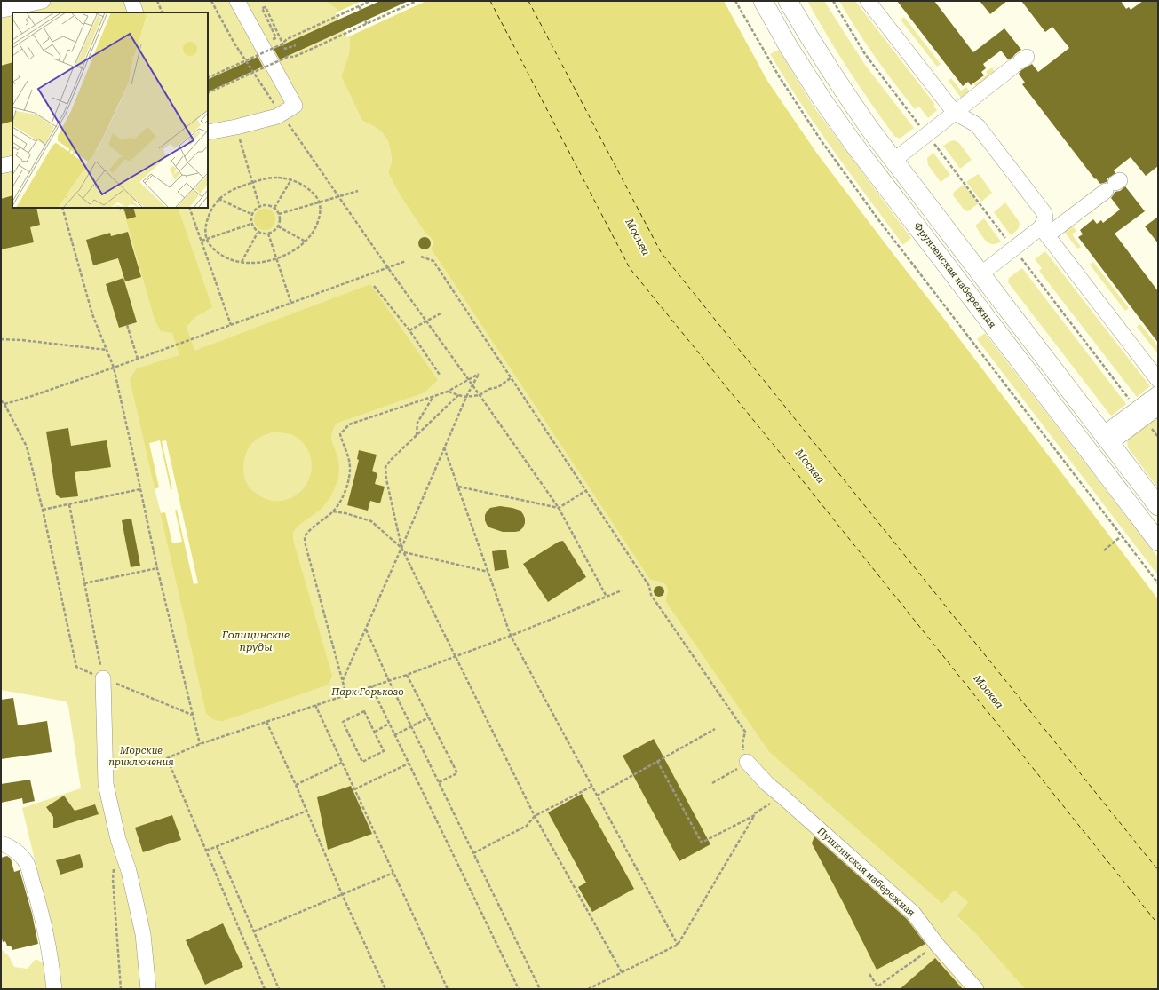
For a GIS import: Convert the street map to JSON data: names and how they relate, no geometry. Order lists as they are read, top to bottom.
{
  "streets": {
    "main road": ["Фрунзенская набережная"],
    "lane": ["Пушкинская набережная"]
  },
  "water": ["Москва", "Голицинские пруды"],
  "parks": ["Парк Горького", "Морские приключения"]
}
